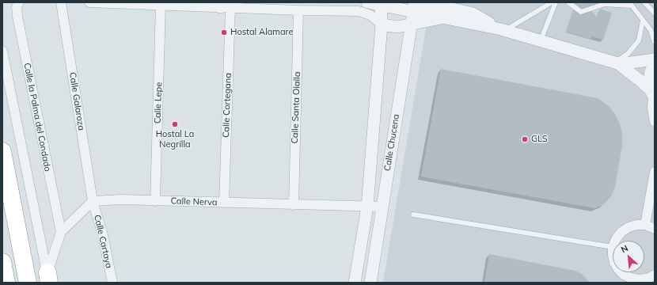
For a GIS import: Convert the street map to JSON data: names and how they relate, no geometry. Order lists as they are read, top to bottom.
{
  "streets": {
    "street": [
      "Calle Galaroza",
      "Calle Lepe",
      "Calle Cortegana",
      "Calle Santa Olalla",
      "Calle la Palma del Condado",
      "Calle Chucena",
      "Calle Nerva",
      "Calle Cartaya"
    ]
  },
  "crossings": [
    ["Calle Galaroza", "Calle Nerva"],
    ["Calle Galaroza", "Calle Cartaya"],
    ["Calle Lepe", "Calle Nerva"],
    ["Calle Cortegana", "Calle Nerva"],
    ["Calle Santa Olalla", "Calle Nerva"],
    ["Calle Chucena", "Calle Nerva"],
    ["Calle Nerva", "Calle Cartaya"]
  ],
  "places": ["Hostal Alamare", "Hostal La Negrilla", "GLS"],
  "north": "top left"
}
